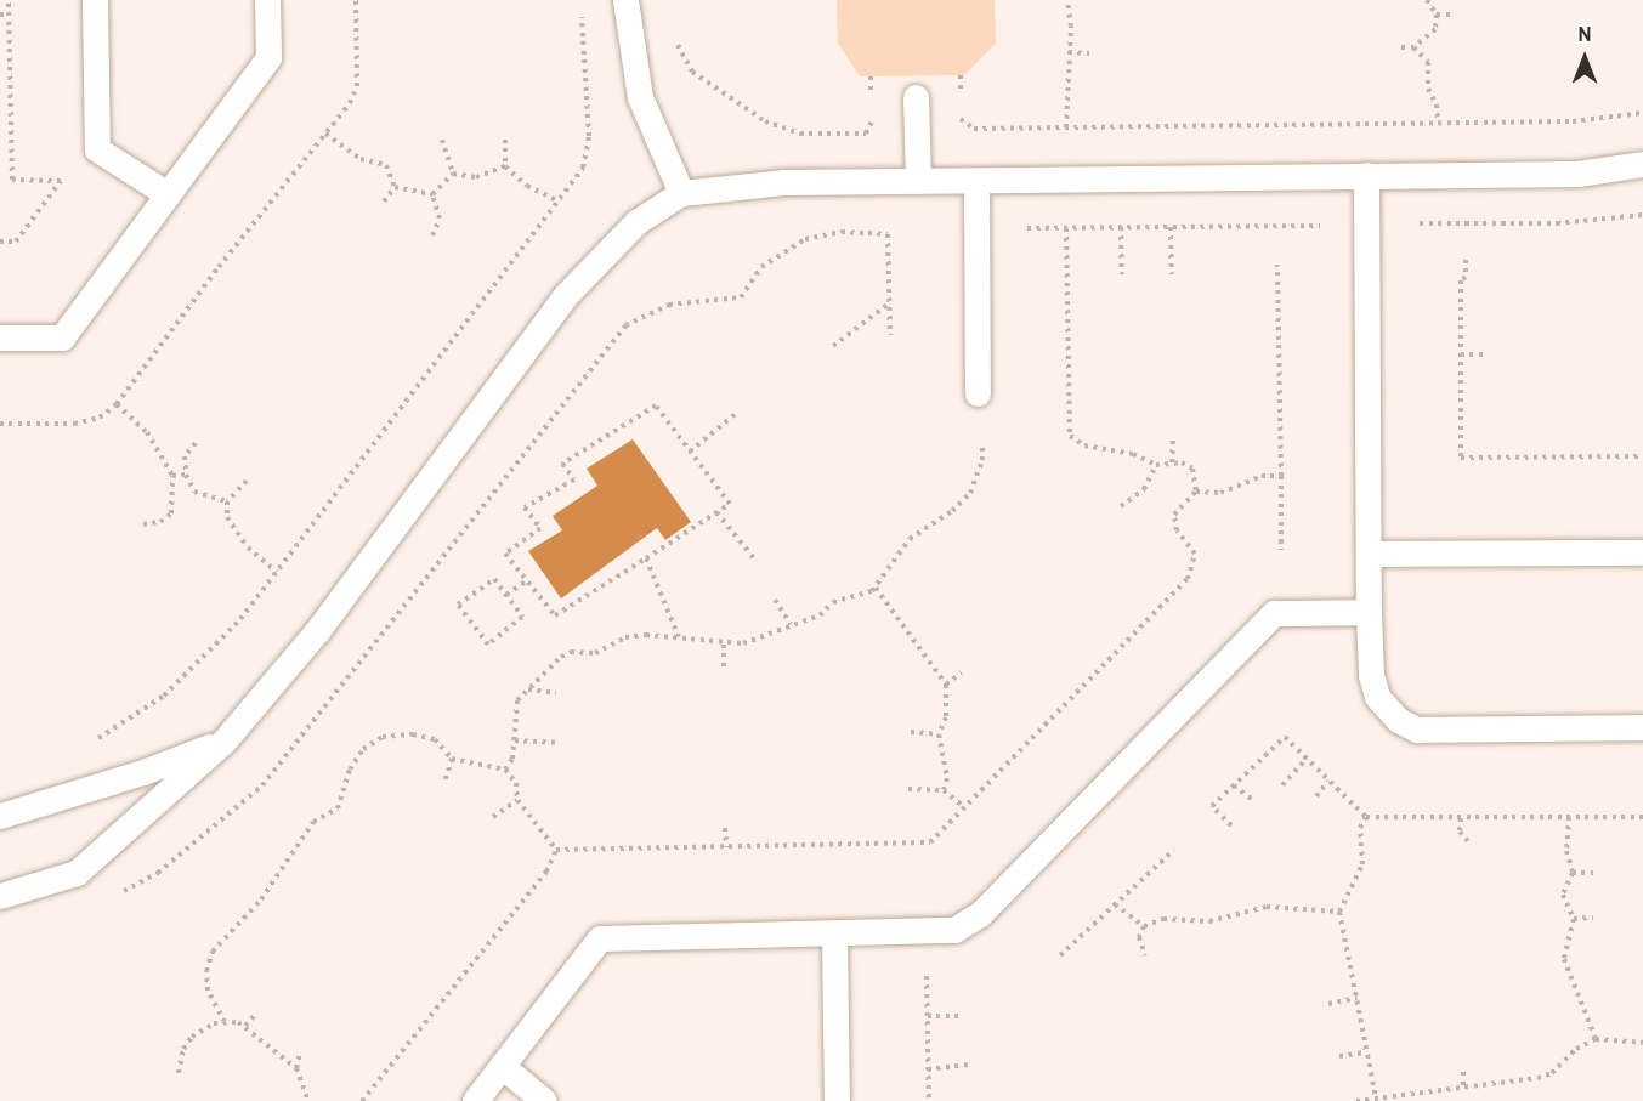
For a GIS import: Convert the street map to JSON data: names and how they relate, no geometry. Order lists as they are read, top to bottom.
{
  "north": "top"
}
